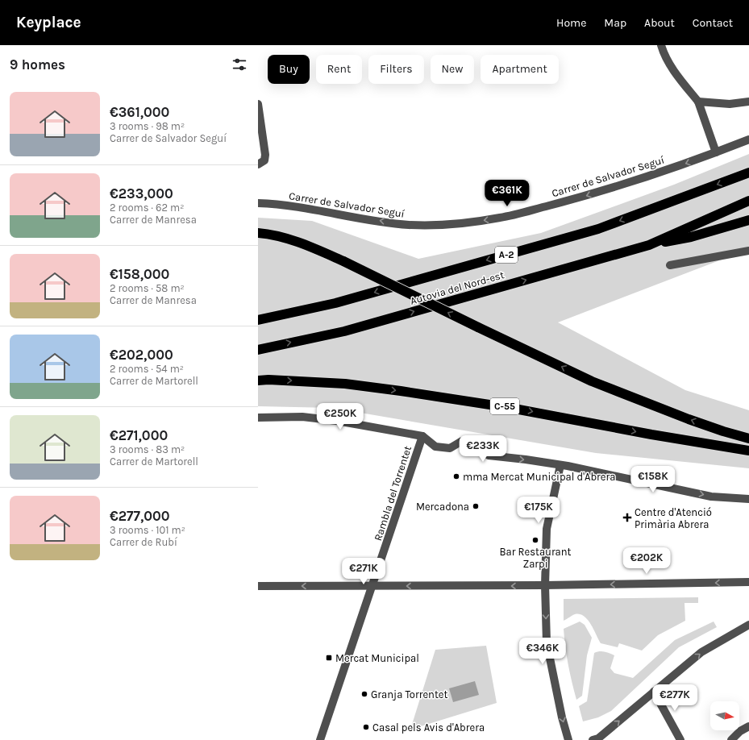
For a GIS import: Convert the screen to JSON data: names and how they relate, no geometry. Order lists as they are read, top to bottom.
{
  "streets": {
    "highway": ["A-2", "Autovia del Nord-est", "C-55"],
    "street": ["Carrer de Salvador Seguí", "Rambla del Torrentet"]
  },
  "one_way": ["Carrer de Salvador Seguí"],
  "places": {
    "other": [
      "mma Mercat Municipal d'Abrera",
      "Mercadona",
      "Bar Restaurant Zarpi",
      "Granja Torrentet",
      "Casal pels Avis d'Abrera"
    ],
    "health": ["Centre d'Atenció Primària Abrera"],
    "transit": ["Mercat Municipal"]
  },
  "north": "right",
  "page": {
    "header": "Keyplace",
    "nav": [
      "Home",
      "Map",
      "About",
      "Contact"
    ],
    "heading": "9 homes",
    "chip": [
      "Buy",
      "Rent",
      "Filters",
      "New",
      "Apartment"
    ],
    "list": [
      {
        "name": "€361,000",
        "note": "3 rooms · 98 m² · Carrer de Salvador Seguí"
      },
      {
        "name": "€233,000",
        "note": "2 rooms · 62 m² · Carrer de Manresa"
      },
      {
        "name": "€158,000",
        "note": "2 rooms · 58 m² · Carrer de Manresa"
      },
      {
        "name": "€202,000",
        "note": "2 rooms · 54 m² · Carrer de Martorell"
      },
      {
        "name": "€271,000",
        "note": "3 rooms · 83 m² · Carrer de Martorell"
      },
      {
        "name": "€277,000",
        "note": "3 rooms · 101 m² · Carrer de Rubí"
      }
    ],
    "price": [
      "€361K",
      "€250K",
      "€233K",
      "€158K",
      "€175K",
      "€202K",
      "€271K",
      "€346K",
      "€277K"
    ]
  }
}
